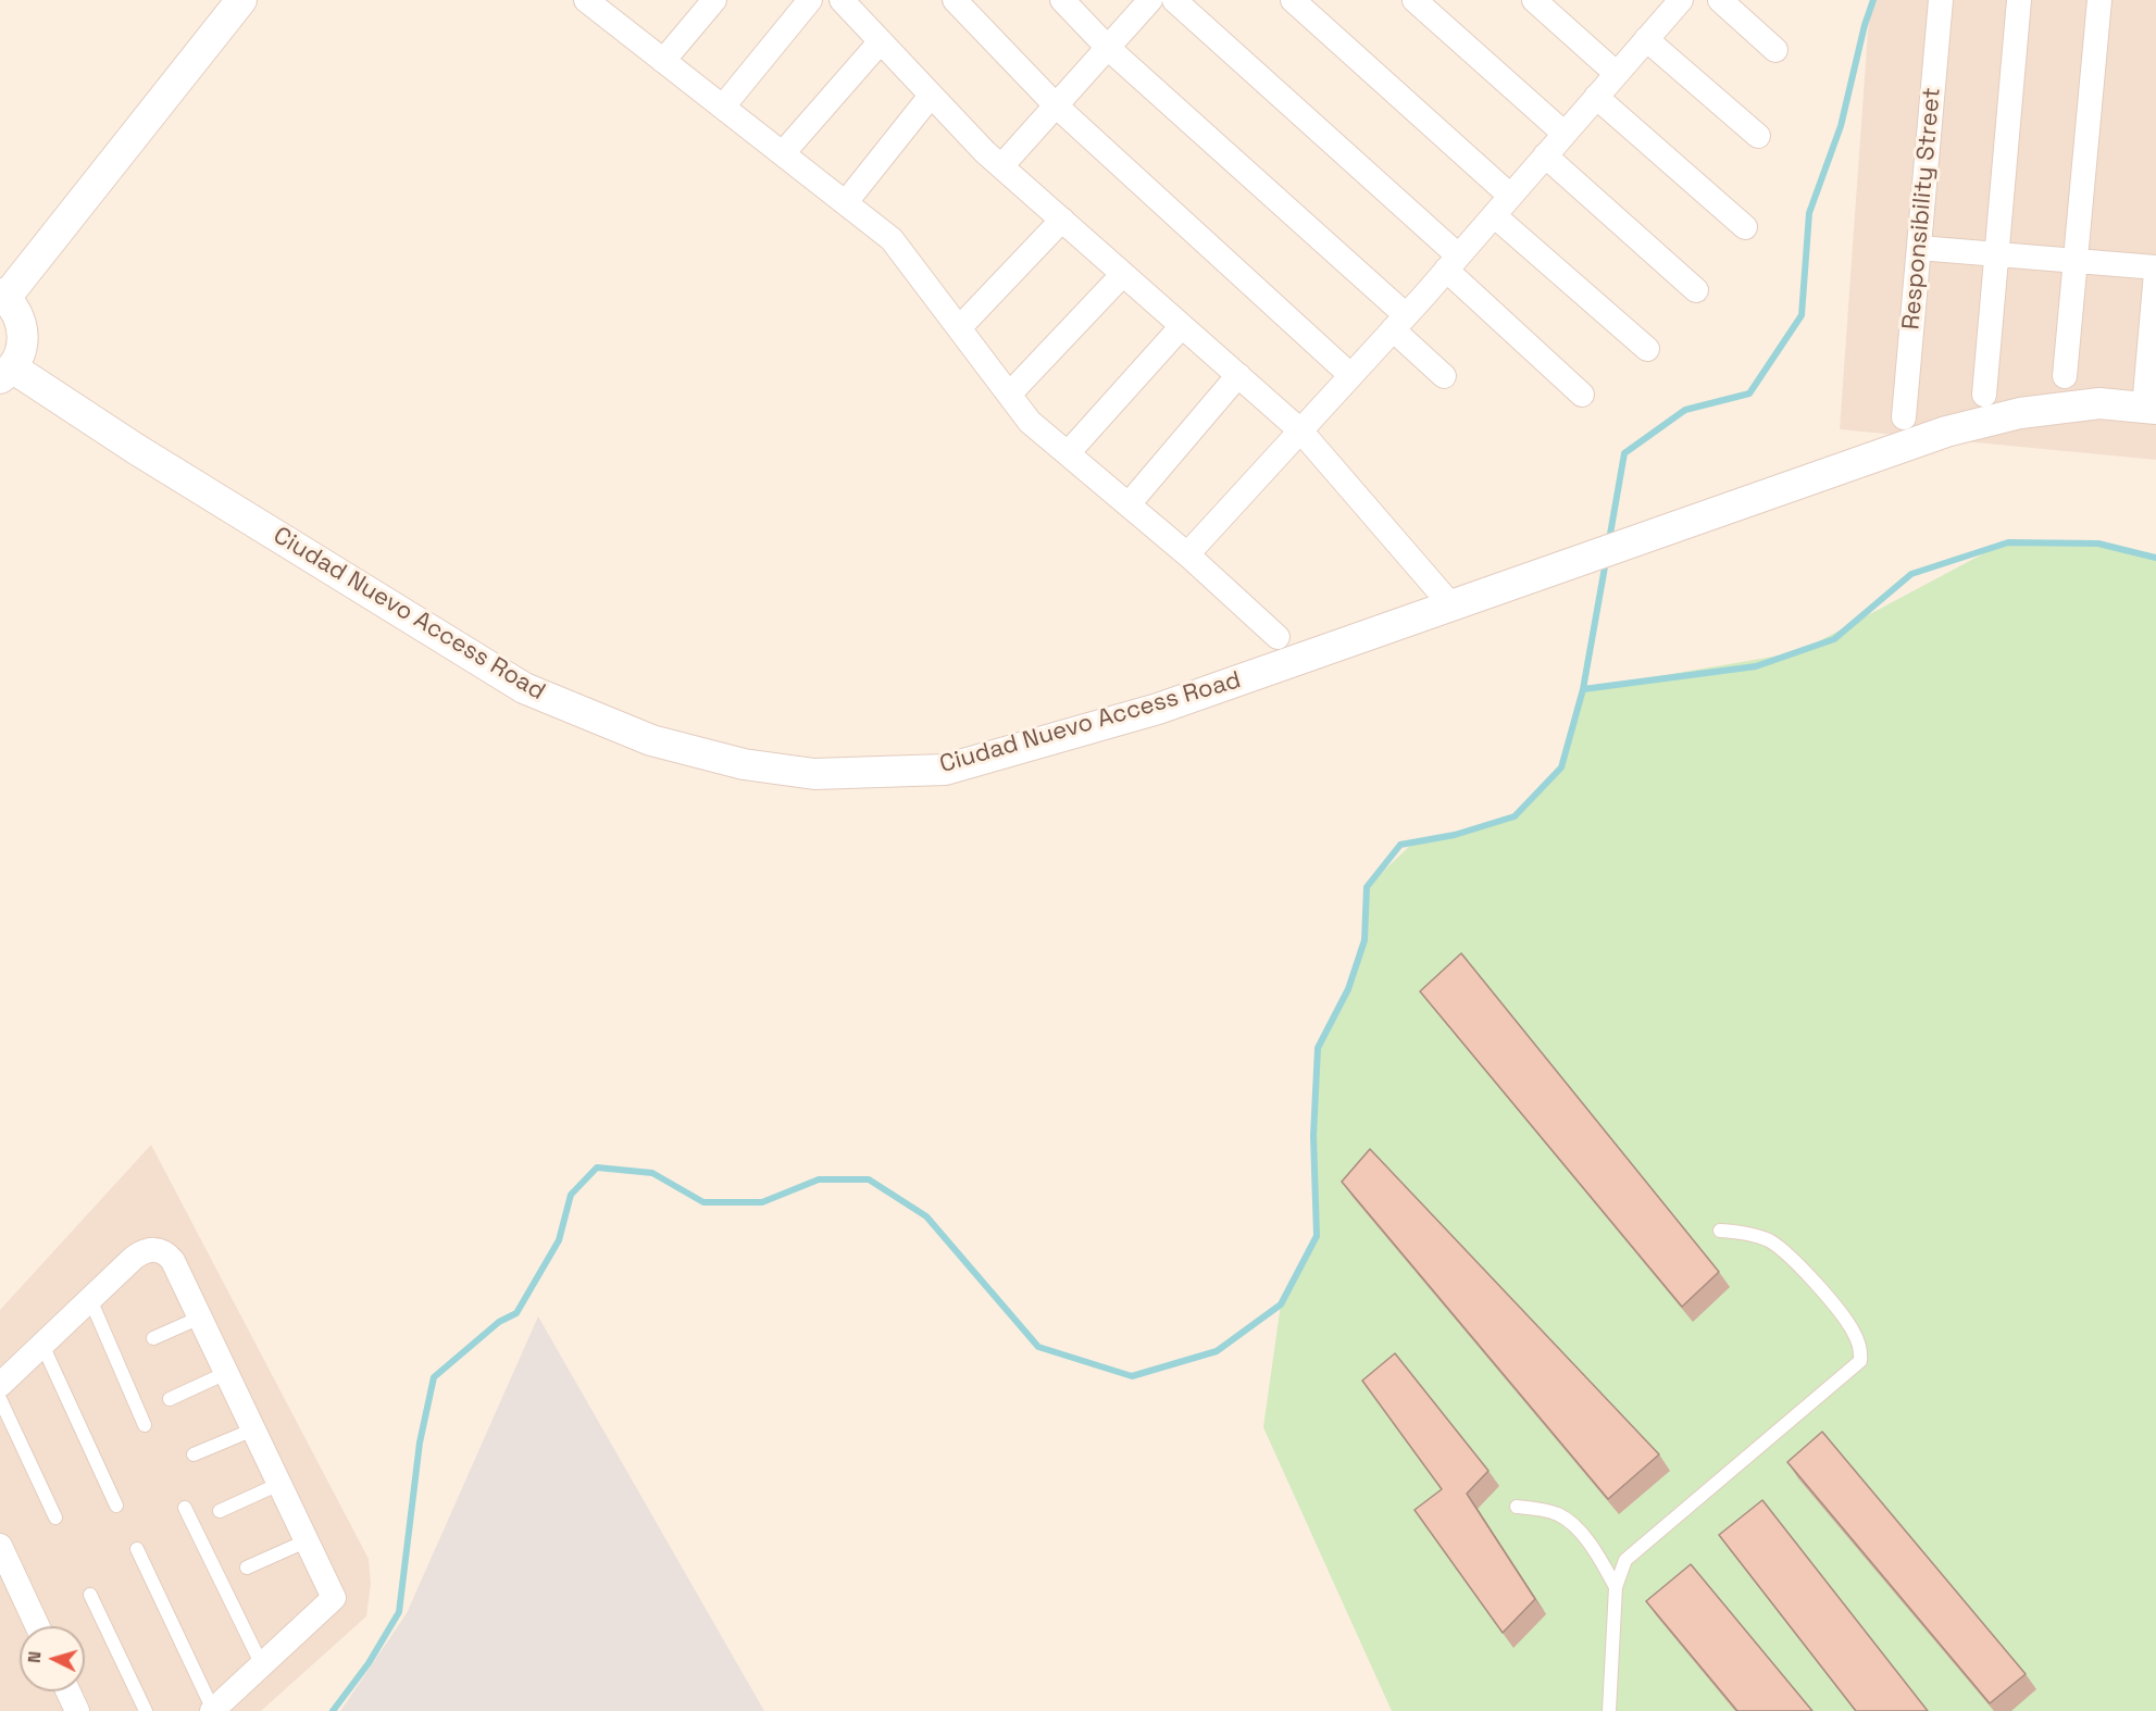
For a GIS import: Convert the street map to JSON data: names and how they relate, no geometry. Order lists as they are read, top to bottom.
{
  "streets": {
    "street": ["Responsibility Street", "Ciudad Nuevo Access Road"]
  },
  "north": "left"
}
